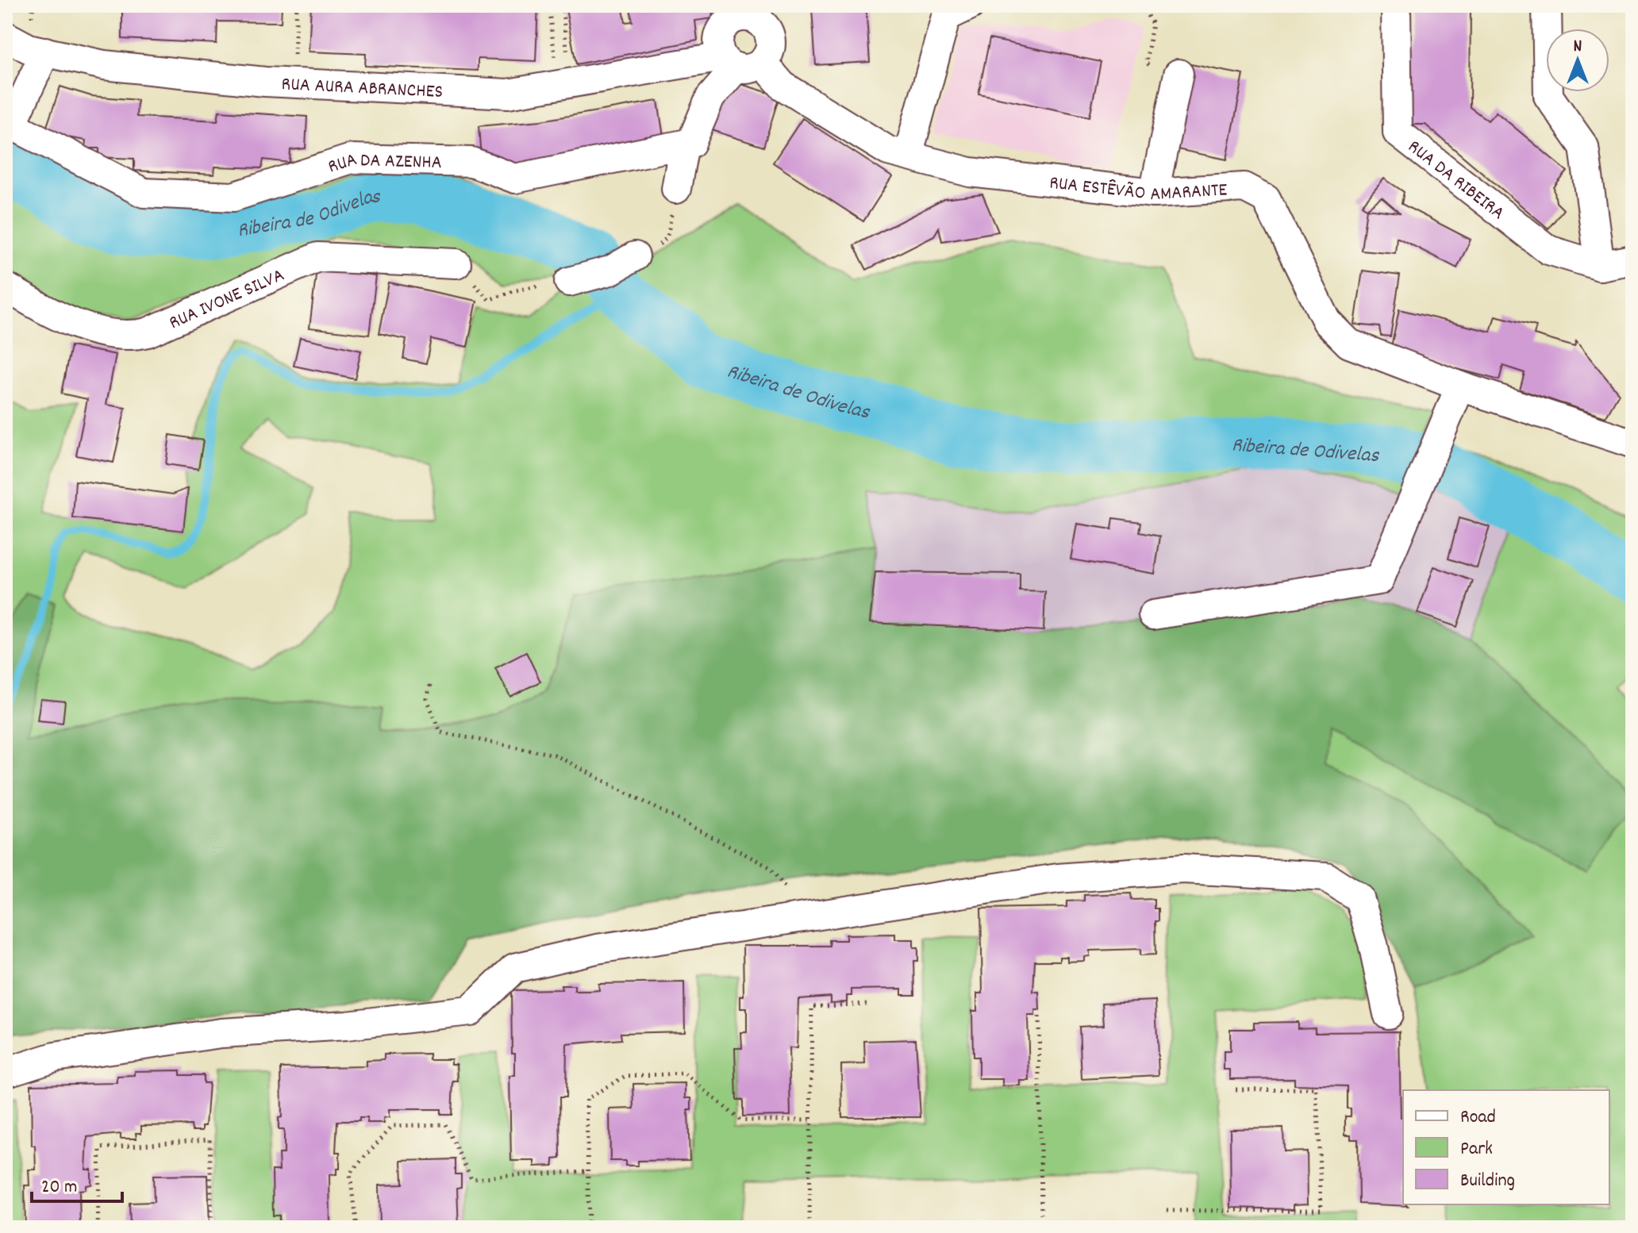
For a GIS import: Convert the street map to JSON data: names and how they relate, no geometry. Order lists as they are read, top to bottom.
{
  "streets": {
    "street": [
      "RUA AURA ABRANCHES",
      "RUA DA AZENHA",
      "RUA DA RIBEIRA",
      "RUA ESTÊVÃO AMARANTE",
      "RUA IVONE SILVA"
    ]
  },
  "crossings": [
    ["RUA AURA ABRANCHES", "RUA ESTÊVÃO AMARANTE"]
  ],
  "water": ["Ribeira de Odivelas"],
  "legend": ["Road", "Park", "Building"],
  "scale_bar": "20 m",
  "north": "top"
}
